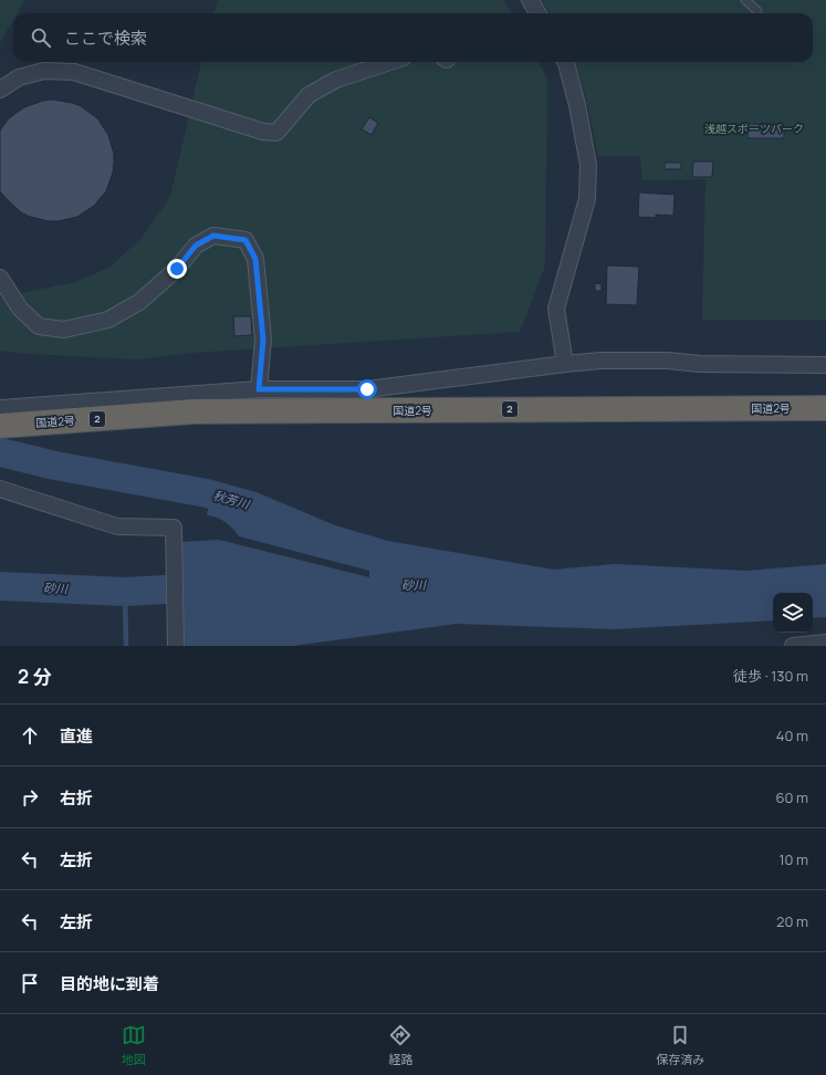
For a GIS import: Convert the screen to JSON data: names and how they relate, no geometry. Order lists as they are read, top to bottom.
{
  "streets": {
    "highway": ["国道2号", "2"]
  },
  "water": ["秋芳川", "砂川"],
  "parks": ["浅越スポーツパーク"],
  "page": {
    "search": "ここで検索",
    "heading": ["2 分", "徒歩 · 130 m"],
    "list": [
      ["直進", "40 m"],
      ["右折", "60 m"],
      ["左折", "10 m"],
      ["左折", "20 m"],
      "目的地に到着"
    ],
    "nav": ["地図", "経路", "保存済み"]
  }
}
